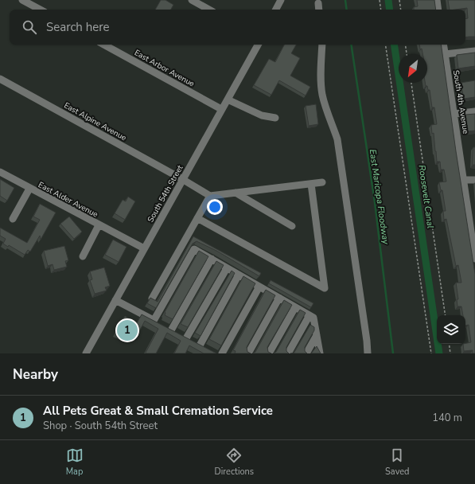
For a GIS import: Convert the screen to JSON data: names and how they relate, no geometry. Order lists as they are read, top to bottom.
{
  "streets": {
    "street": [
      "East Arbor Avenue",
      "South 4th Avenue",
      "East Alpine Avenue",
      "South 54th Street",
      "East Alder Avenue"
    ]
  },
  "crossings": [
    ["East Arbor Avenue", "South 54th Street"],
    ["East Alpine Avenue", "South 54th Street"],
    ["South 54th Street", "East Alder Avenue"]
  ],
  "water": ["East Maricopa Floodway", "Roosevelt Canal"],
  "north": "bottom left",
  "page": {
    "search": "Search here",
    "pins": "1",
    "heading": "Nearby",
    "list": [
      {
        "mark": "1",
        "name": "All Pets Great & Small Cremation Service",
        "note": "Shop · South 54th Street",
        "value": "140 m"
      }
    ],
    "nav": ["Map", "Directions", "Saved"]
  }
}
